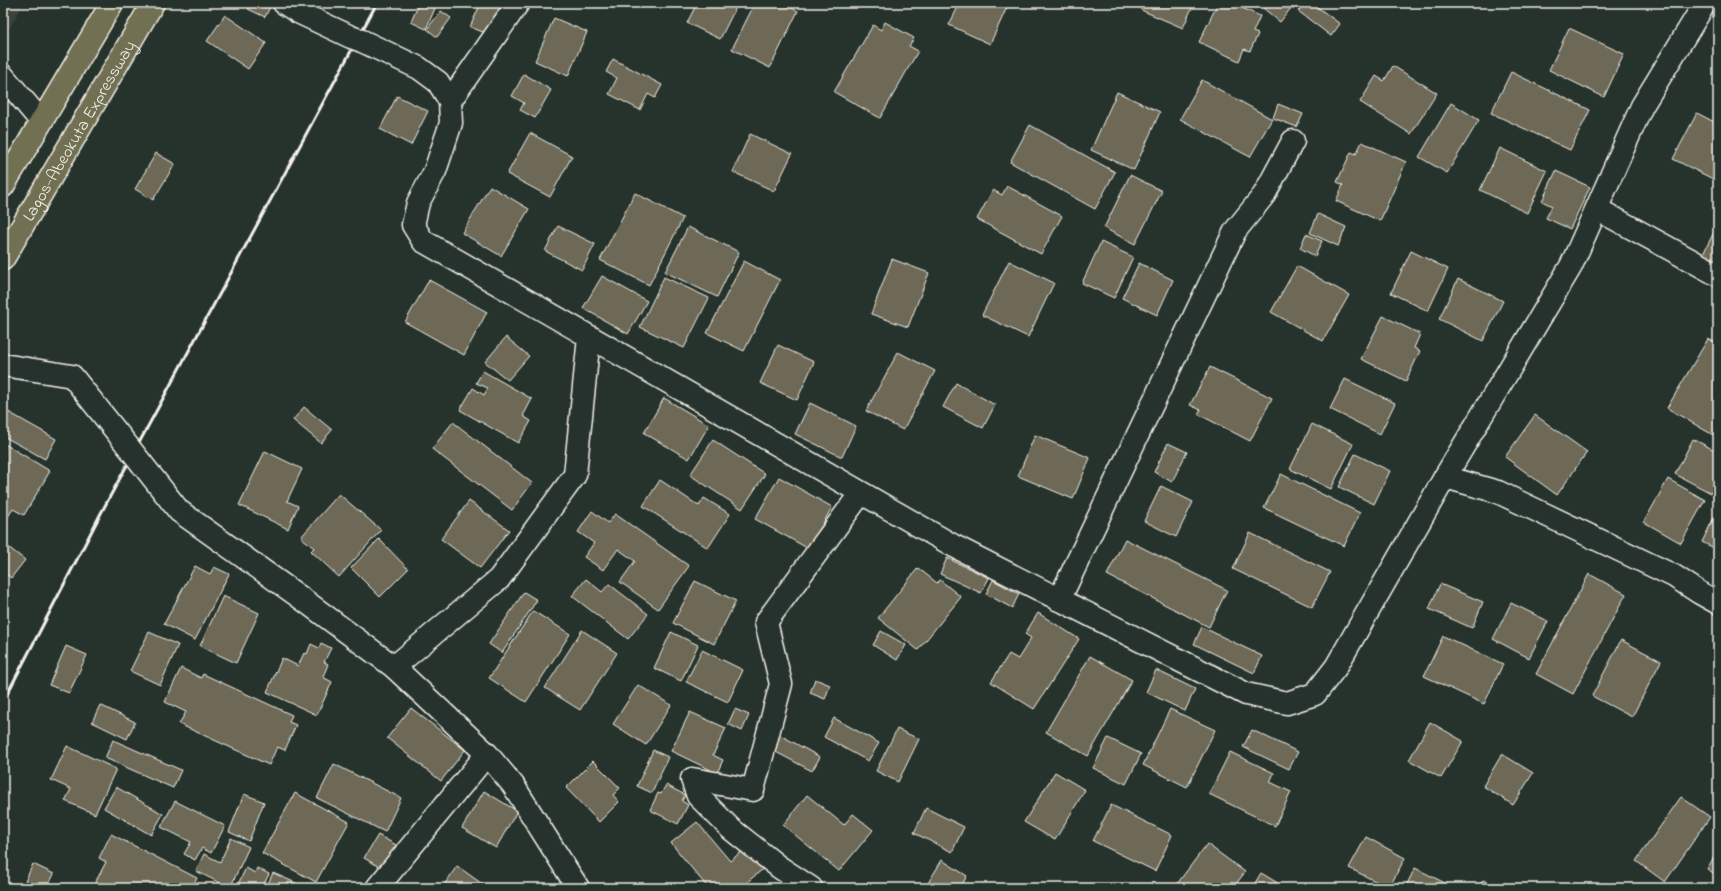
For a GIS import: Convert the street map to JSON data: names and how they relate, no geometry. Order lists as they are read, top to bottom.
{
  "streets": {
    "highway": ["Lagos-Abeokuta Expressway"]
  }
}
